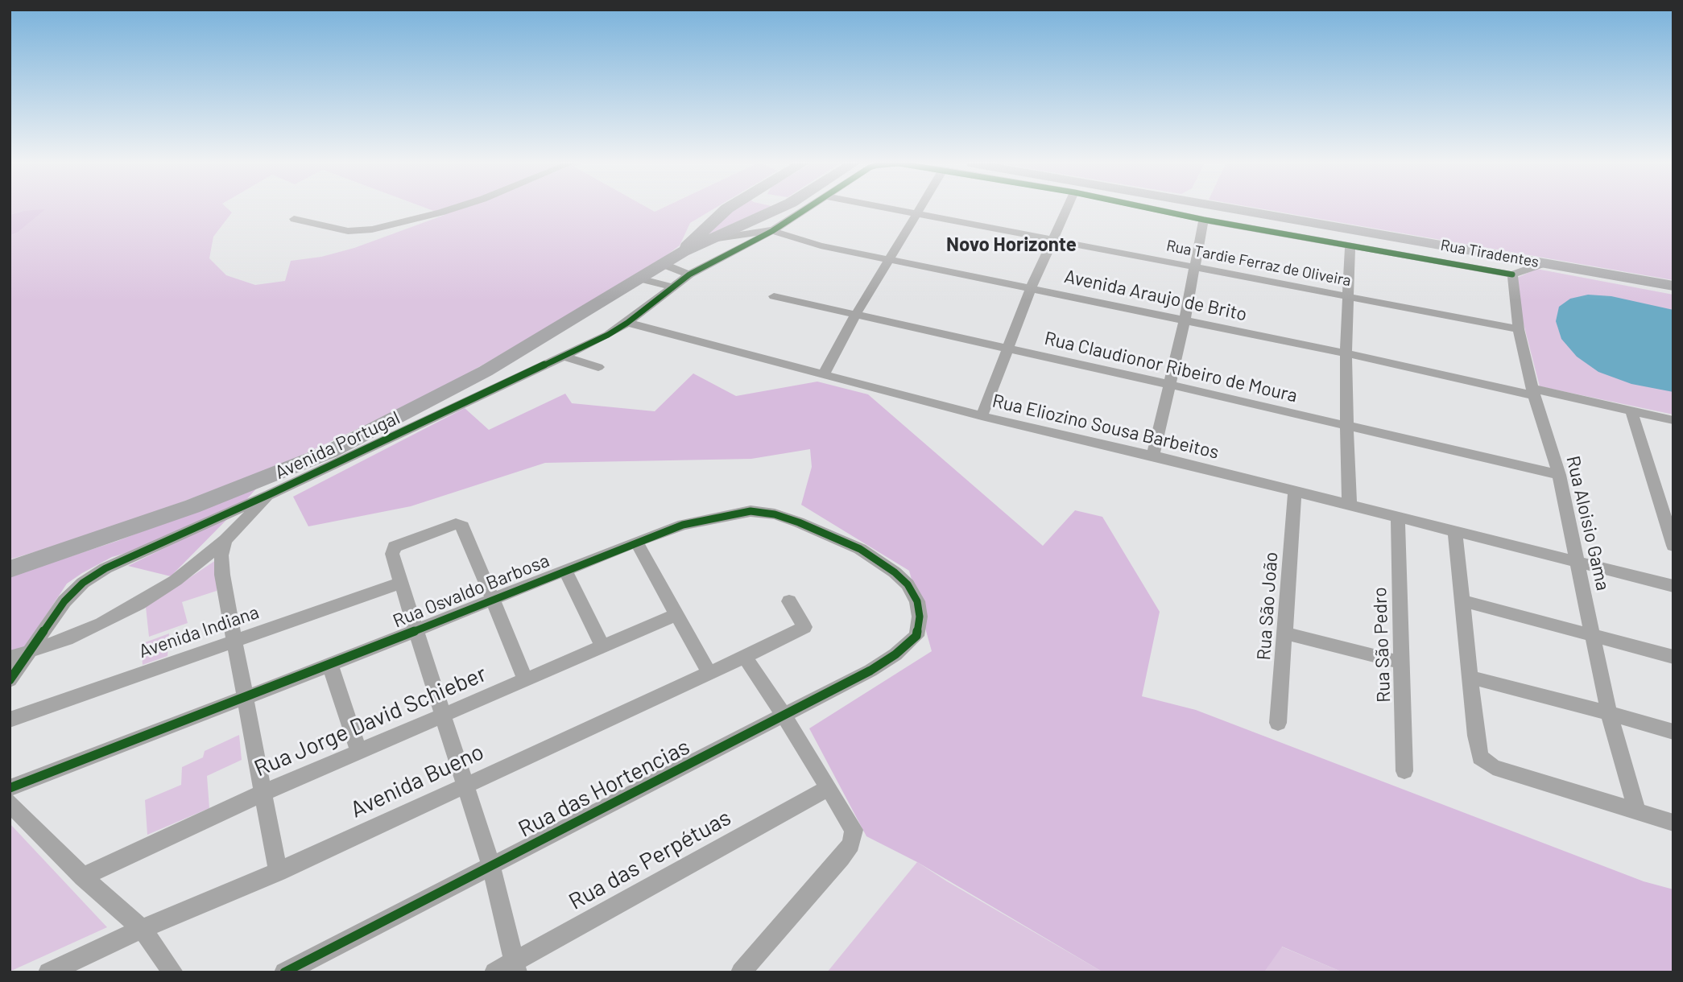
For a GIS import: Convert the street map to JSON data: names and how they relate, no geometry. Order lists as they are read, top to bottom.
{
  "streets": {
    "main road": ["Rua Tiradentes"],
    "street": [
      "Rua Tardie Ferraz de Oliveira",
      "Avenida Araujo de Brito",
      "Rua Claudionor Ribeiro de Moura",
      "Rua Eliozino Sousa Barbeitos",
      "Avenida Portugal",
      "Rua Aloisio Gama",
      "Rua Osvaldo Barbosa",
      "Rua São João",
      "Avenida Indiana",
      "Rua São Pedro",
      "Rua Jorge David Schieber",
      "Avenida Bueno",
      "Rua das Hortencias",
      "Rua das Perpétuas"
    ]
  },
  "crossings": [
    ["Rua Tardie Ferraz de Oliveira", "Rua Aloisio Gama"],
    ["Avenida Araujo de Brito", "Avenida Portugal"],
    ["Avenida Araujo de Brito", "Rua Aloisio Gama"],
    ["Rua Claudionor Ribeiro de Moura", "Rua Aloisio Gama"],
    ["Rua Eliozino Sousa Barbeitos", "Avenida Portugal"],
    ["Rua Eliozino Sousa Barbeitos", "Rua Aloisio Gama"],
    ["Rua Eliozino Sousa Barbeitos", "Rua São João"],
    ["Rua Eliozino Sousa Barbeitos", "Rua São Pedro"],
    ["Avenida Portugal", "Rua Aloisio Gama"],
    ["Rua Osvaldo Barbosa", "Rua das Hortencias"]
  ],
  "districts": ["Novo Horizonte"]
}
